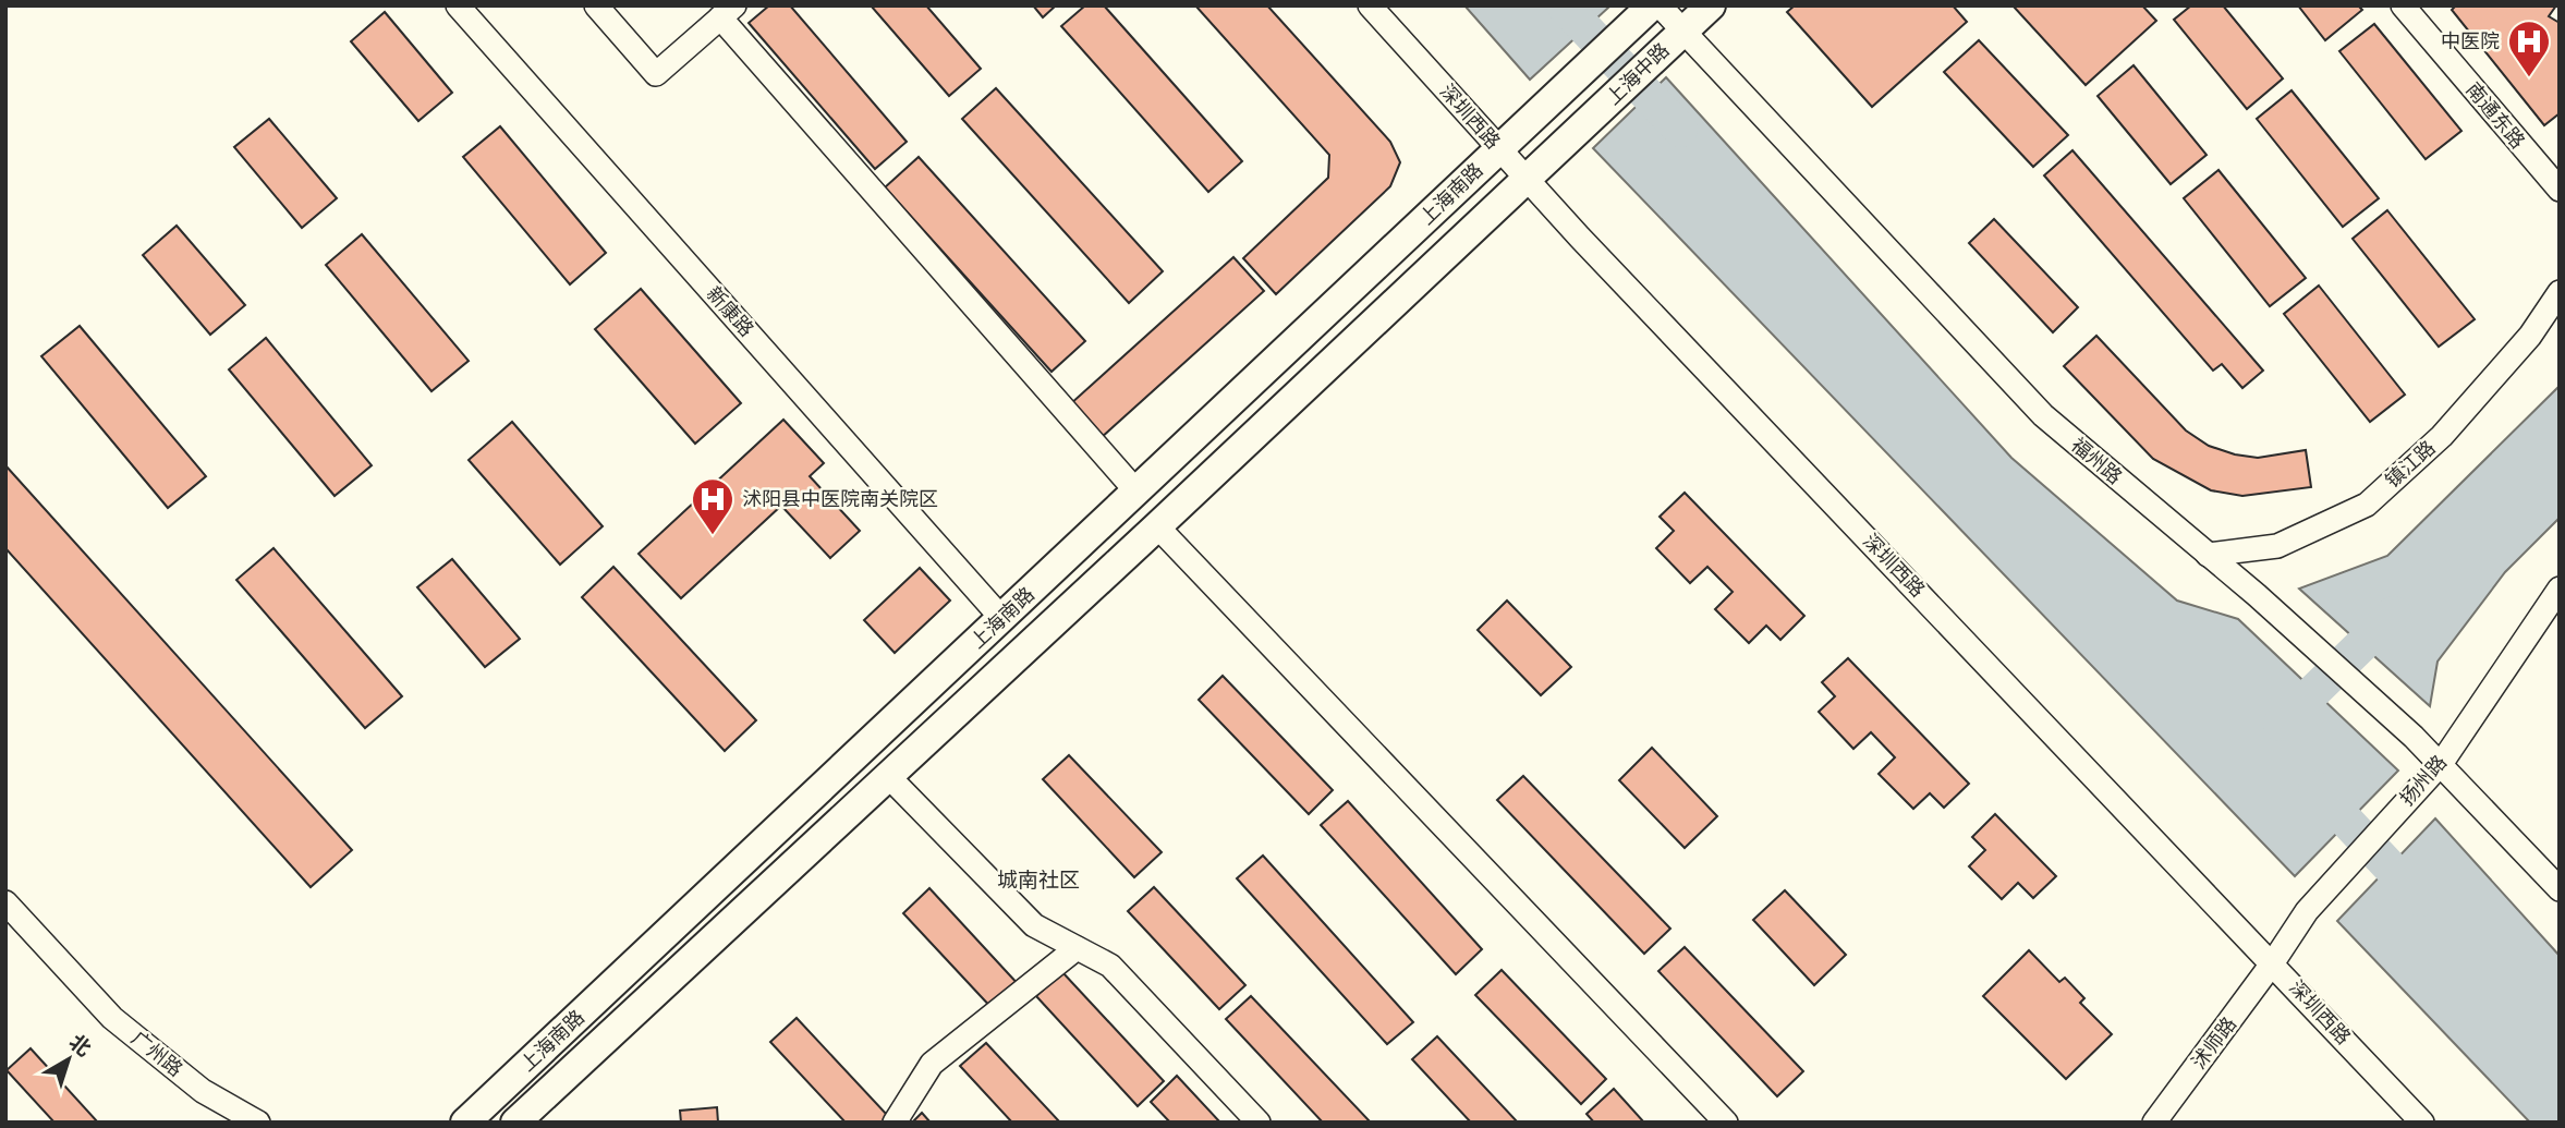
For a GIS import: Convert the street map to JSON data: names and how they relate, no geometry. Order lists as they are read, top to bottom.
{
  "streets": {
    "main road": ["上海中路", "上海南路"],
    "street": [
      "南通东路",
      "深圳西路",
      "新康路",
      "福州路",
      "镇江路",
      "扬州路",
      "沭师路",
      "广州路"
    ]
  },
  "crossings": [
    ["上海中路", "上海南路"],
    ["上海中路", "福州路"],
    ["深圳西路", "上海南路"],
    ["深圳西路", "扬州路"],
    ["深圳西路", "沭师路"],
    ["上海南路", "新康路"],
    ["福州路", "镇江路"],
    ["福州路", "扬州路"],
    ["扬州路", "沭师路"]
  ],
  "districts": ["城南社区"],
  "places": {
    "hospital": ["中医院", "沭阳县中医院南关院区"]
  },
  "north": "top right"
}
